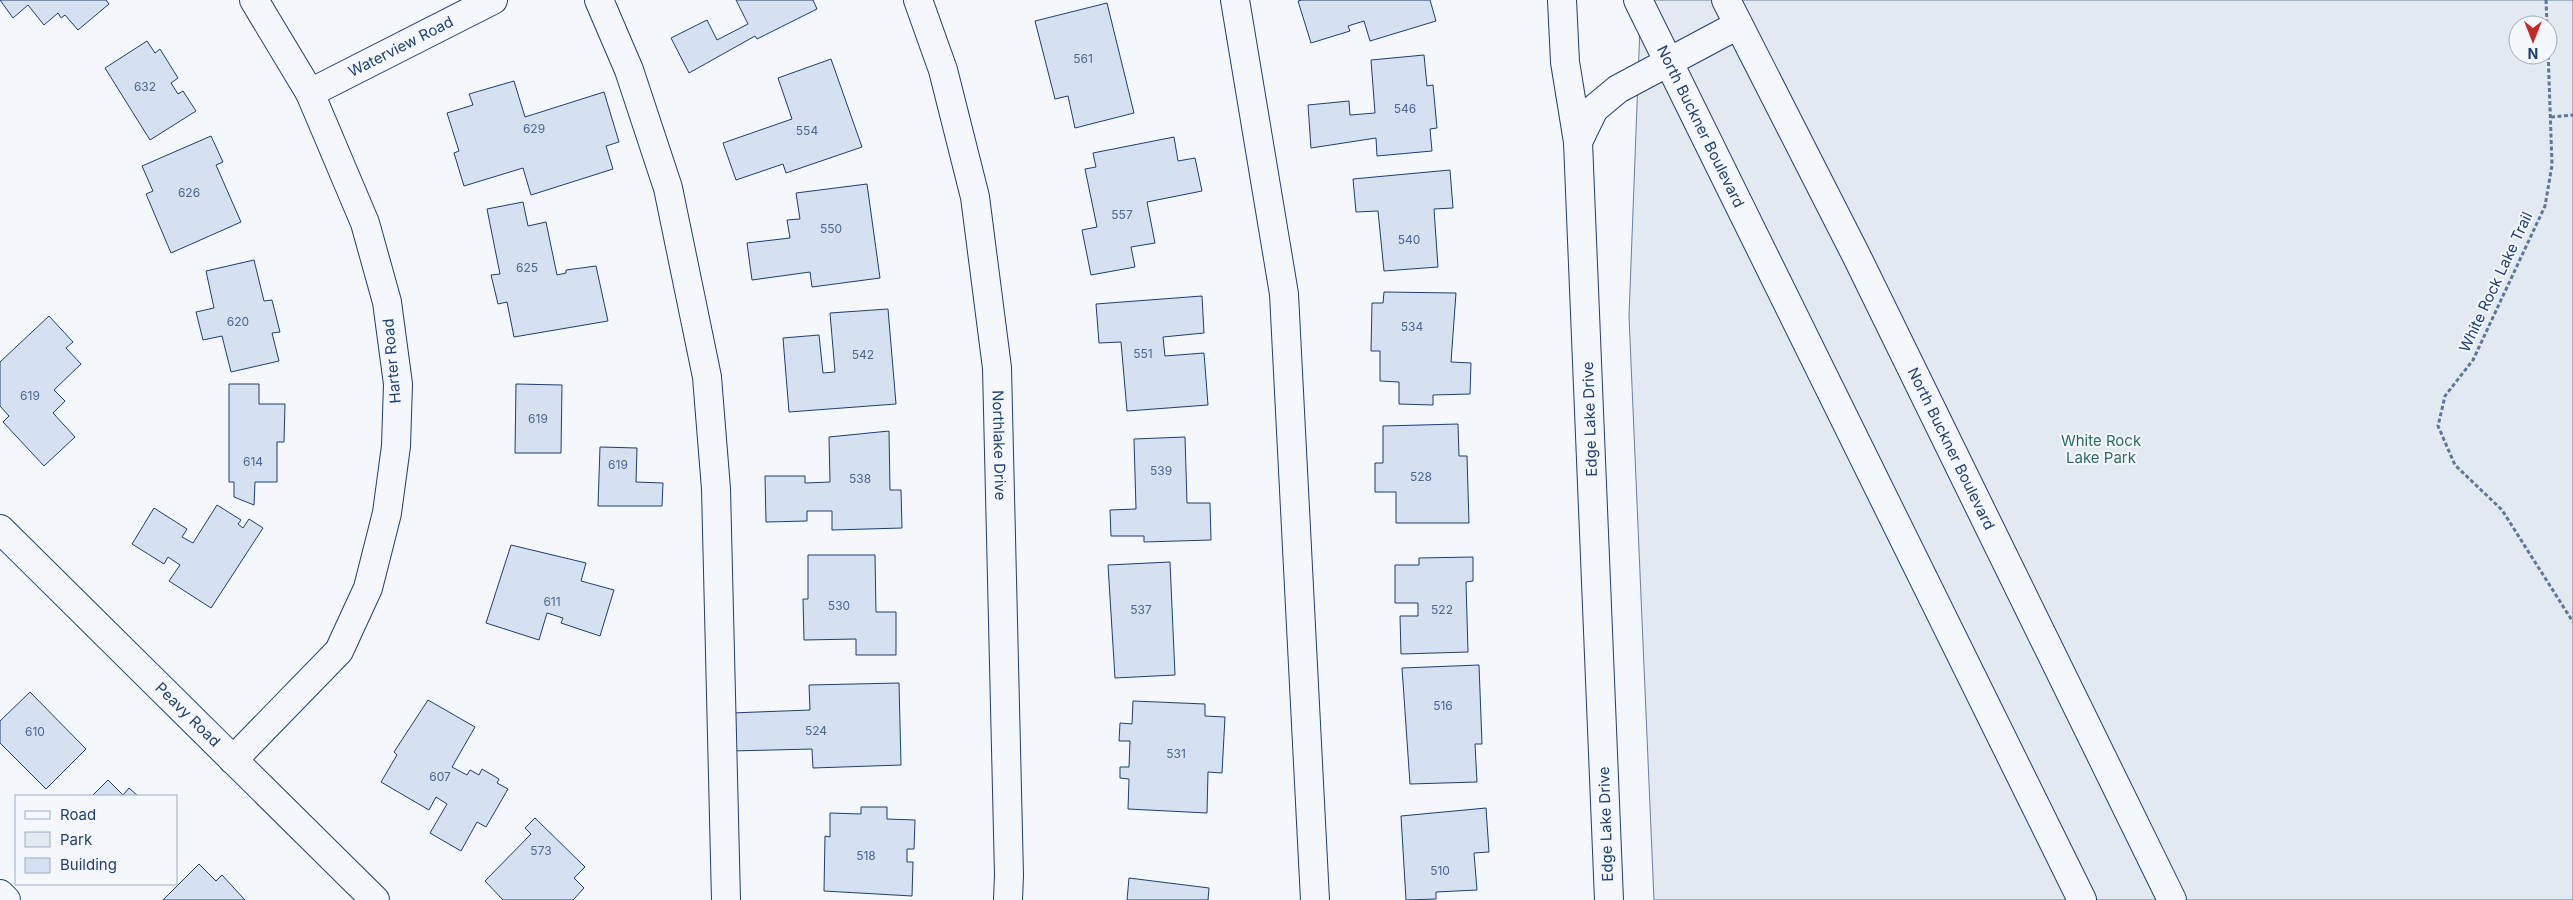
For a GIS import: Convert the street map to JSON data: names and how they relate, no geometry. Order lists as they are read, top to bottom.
{
  "streets": {
    "street": [
      "Waterview Road",
      "North Buckner Boulevard",
      "Harter Road",
      "Edge Lake Drive",
      "Northlake Drive",
      "Peavy Road"
    ],
    "path": ["White Rock Lake Trail"]
  },
  "crossings": [
    ["Waterview Road", "Harter Road"],
    ["North Buckner Boulevard", "Edge Lake Drive"],
    ["Harter Road", "Peavy Road"]
  ],
  "parks": ["White Rock Lake Park"],
  "house_numbers": [
    "561",
    "632",
    "546",
    "629",
    "554",
    "626",
    "557",
    "550",
    "540",
    "625",
    "620",
    "534",
    "551",
    "542",
    "619",
    "619",
    "614",
    "619",
    "539",
    "528",
    "538",
    "611",
    "530",
    "537",
    "522",
    "516",
    "524",
    "610",
    "531",
    "607",
    "573",
    "518",
    "510"
  ],
  "legend": ["Road", "Park", "Building"],
  "north": "bottom"
}
